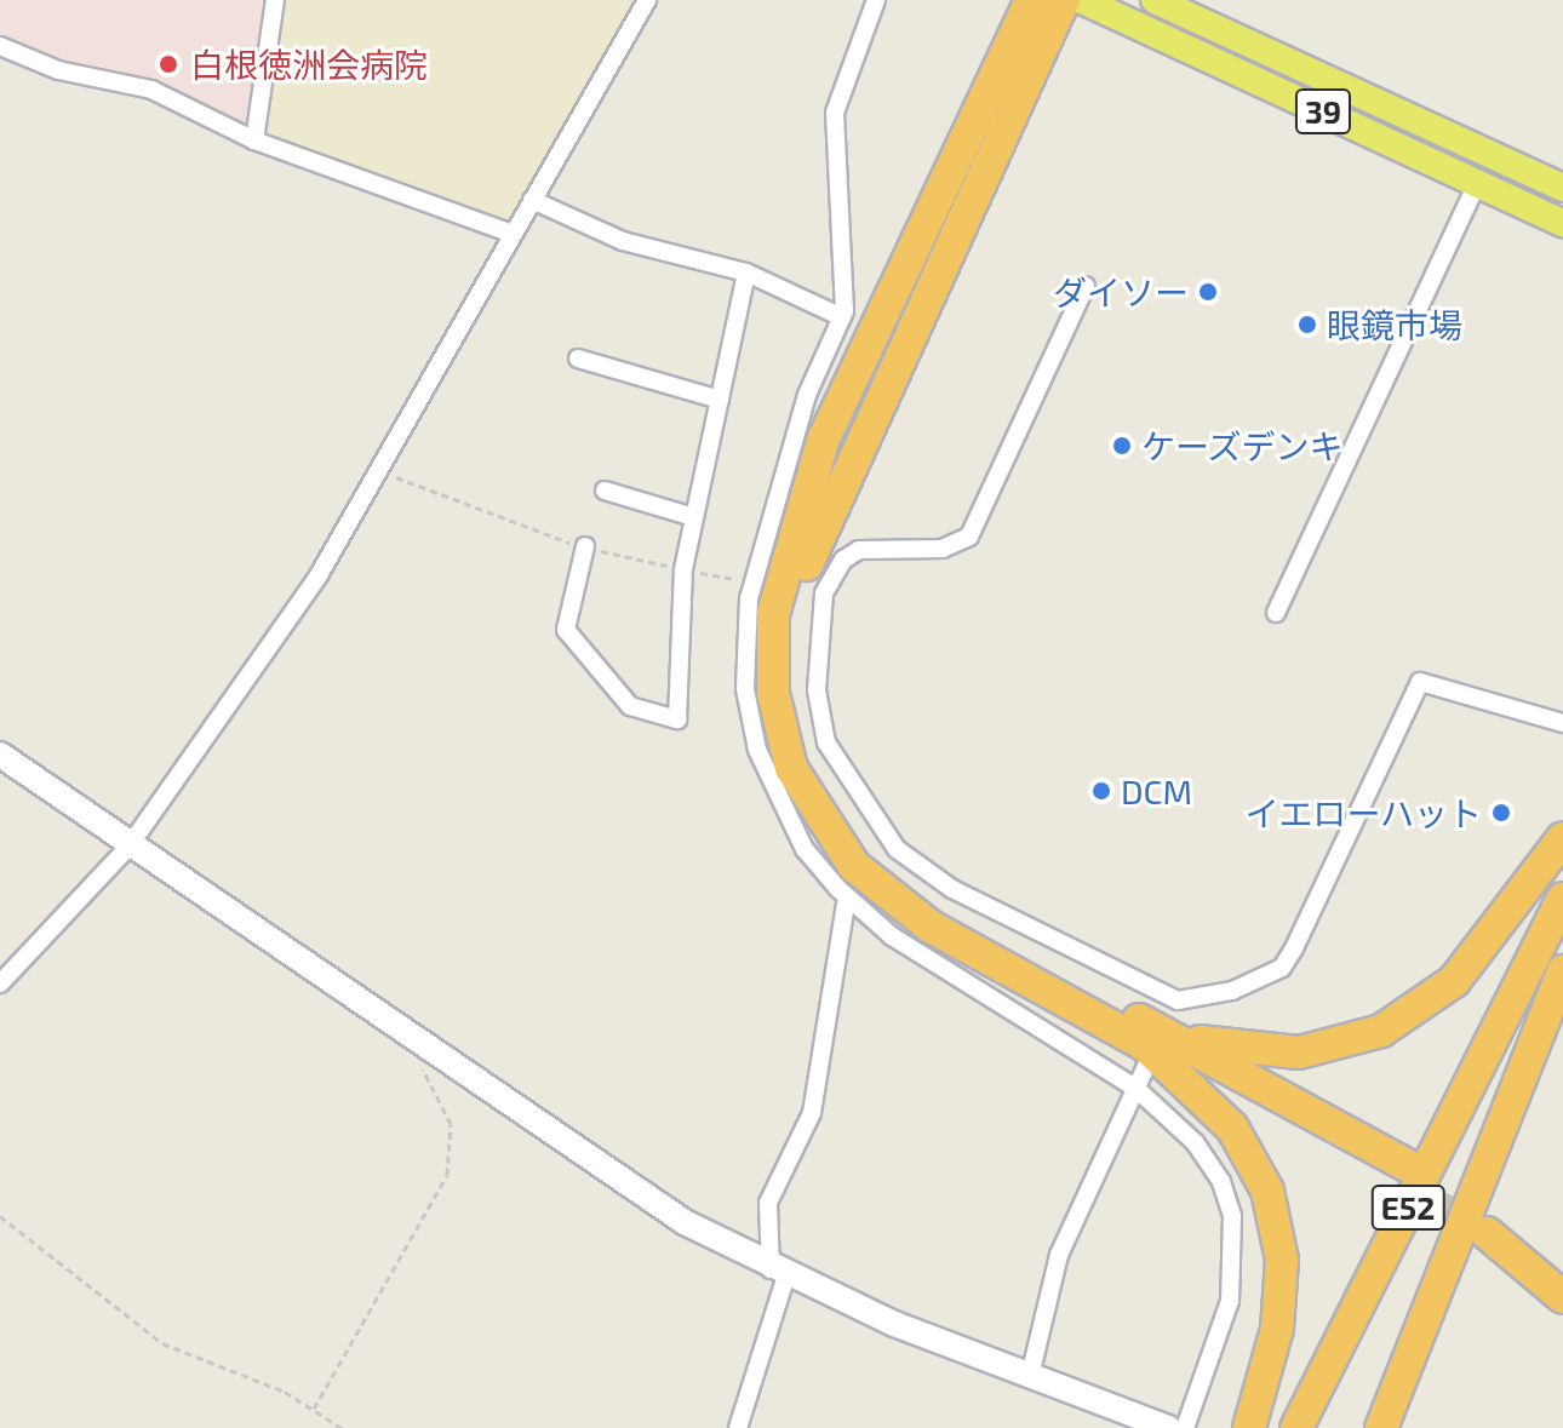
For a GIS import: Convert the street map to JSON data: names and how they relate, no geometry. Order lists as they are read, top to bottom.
{
  "streets": {
    "highway": ["E52"],
    "main road": ["39"]
  },
  "places": [
    "白根徳洲会病院",
    "ダイソー",
    "眼鏡市場",
    "ケーズデンキ",
    "DCM",
    "イエローハット"
  ]
}
